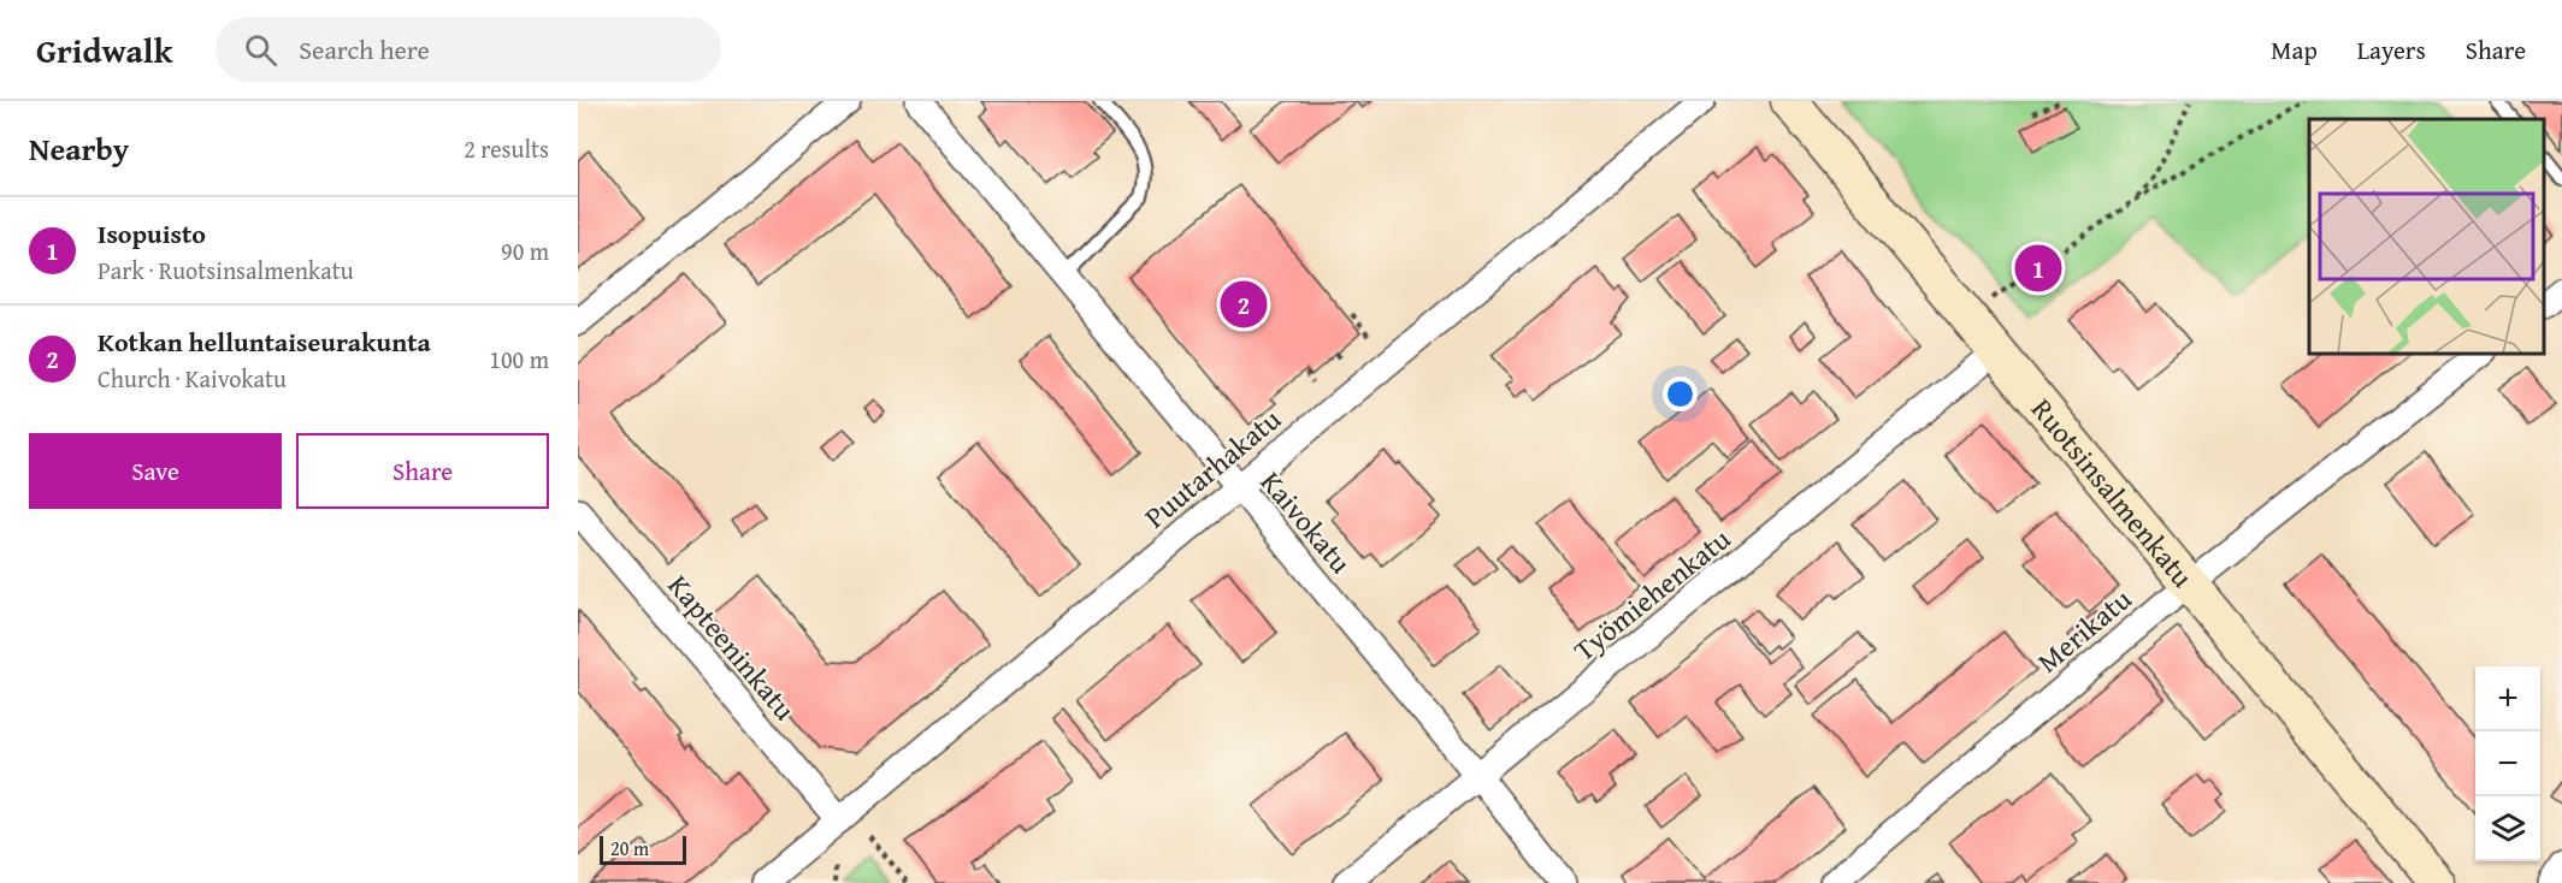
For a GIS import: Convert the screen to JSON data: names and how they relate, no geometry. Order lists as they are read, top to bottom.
{
  "streets": {
    "street": [
      "Puutarhakatu",
      "Ruotsinsalmenkatu",
      "Kaivokatu",
      "Työmiehenkatu",
      "Merikatu",
      "Kapteeninkatu"
    ]
  },
  "crossings": [
    ["Puutarhakatu", "Kaivokatu"],
    ["Puutarhakatu", "Kapteeninkatu"],
    ["Ruotsinsalmenkatu", "Työmiehenkatu"],
    ["Ruotsinsalmenkatu", "Merikatu"],
    ["Kaivokatu", "Työmiehenkatu"]
  ],
  "scale_bar": "20 m",
  "page": {
    "header": "Gridwalk",
    "search": "Search here",
    "nav": ["Map", "Layers", "Share"],
    "heading": ["Nearby", "2 results"],
    "list": [
      {
        "mark": "1",
        "name": "Isopuisto",
        "note": "Park · Ruotsinsalmenkatu",
        "value": "90 m"
      },
      {
        "mark": "2",
        "name": "Kotkan helluntaiseurakunta",
        "note": "Church · Kaivokatu",
        "value": "100 m"
      }
    ],
    "pins": ["1", "2"],
    "buttons": ["Save", "Share"],
    "map_buttons": ["+", "−"],
    "scale": "20 m"
  }
}
